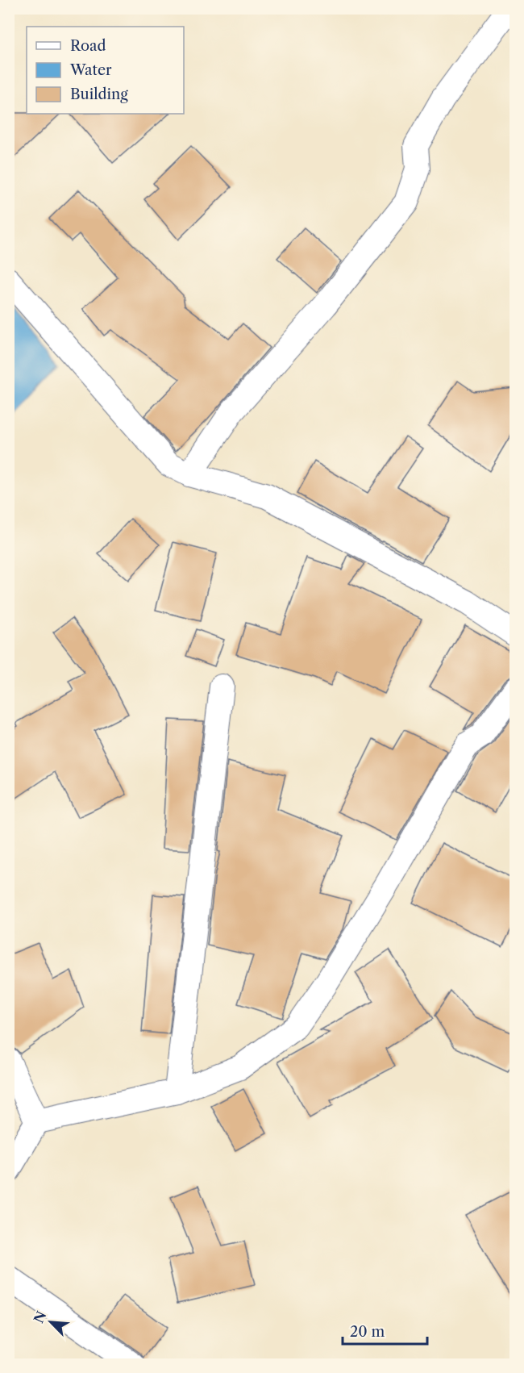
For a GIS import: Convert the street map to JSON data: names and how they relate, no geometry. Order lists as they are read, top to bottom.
{
  "legend": ["Road", "Water", "Building"],
  "scale_bar": "20 m",
  "north": "top left"
}
